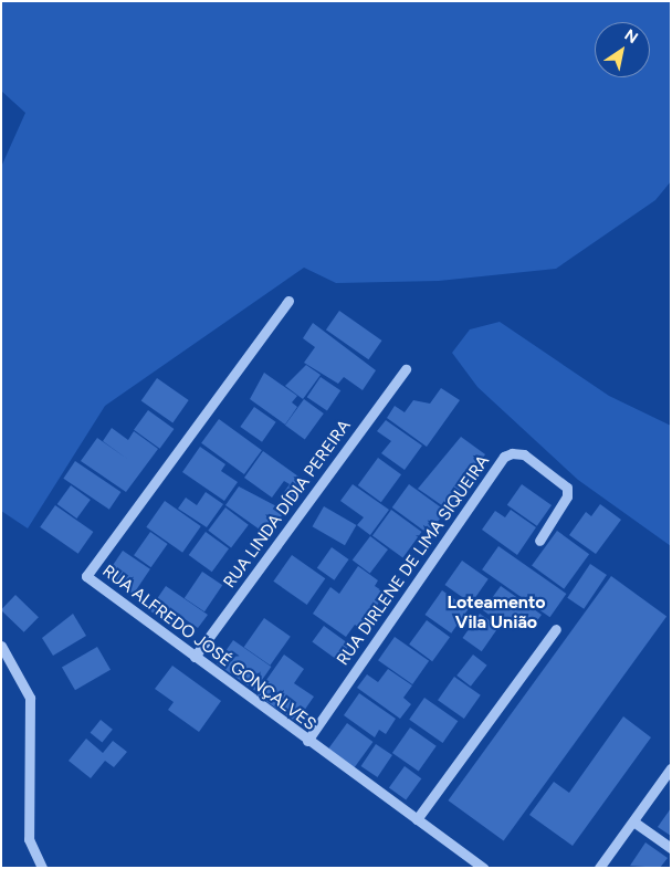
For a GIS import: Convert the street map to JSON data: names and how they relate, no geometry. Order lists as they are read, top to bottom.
{
  "streets": {
    "street": ["RUA LINDA DÍDIA PEREIRA", "RUA DIRLENE DE LIMA SIQUEIRA", "RUA ALFREDO JOSÉ GONÇALVES"]
  },
  "crossings": [
    ["RUA LINDA DÍDIA PEREIRA", "RUA ALFREDO JOSÉ GONÇALVES"],
    ["RUA DIRLENE DE LIMA SIQUEIRA", "RUA ALFREDO JOSÉ GONÇALVES"]
  ],
  "districts": ["Loteamento Vila União"],
  "north": "top right"
}
